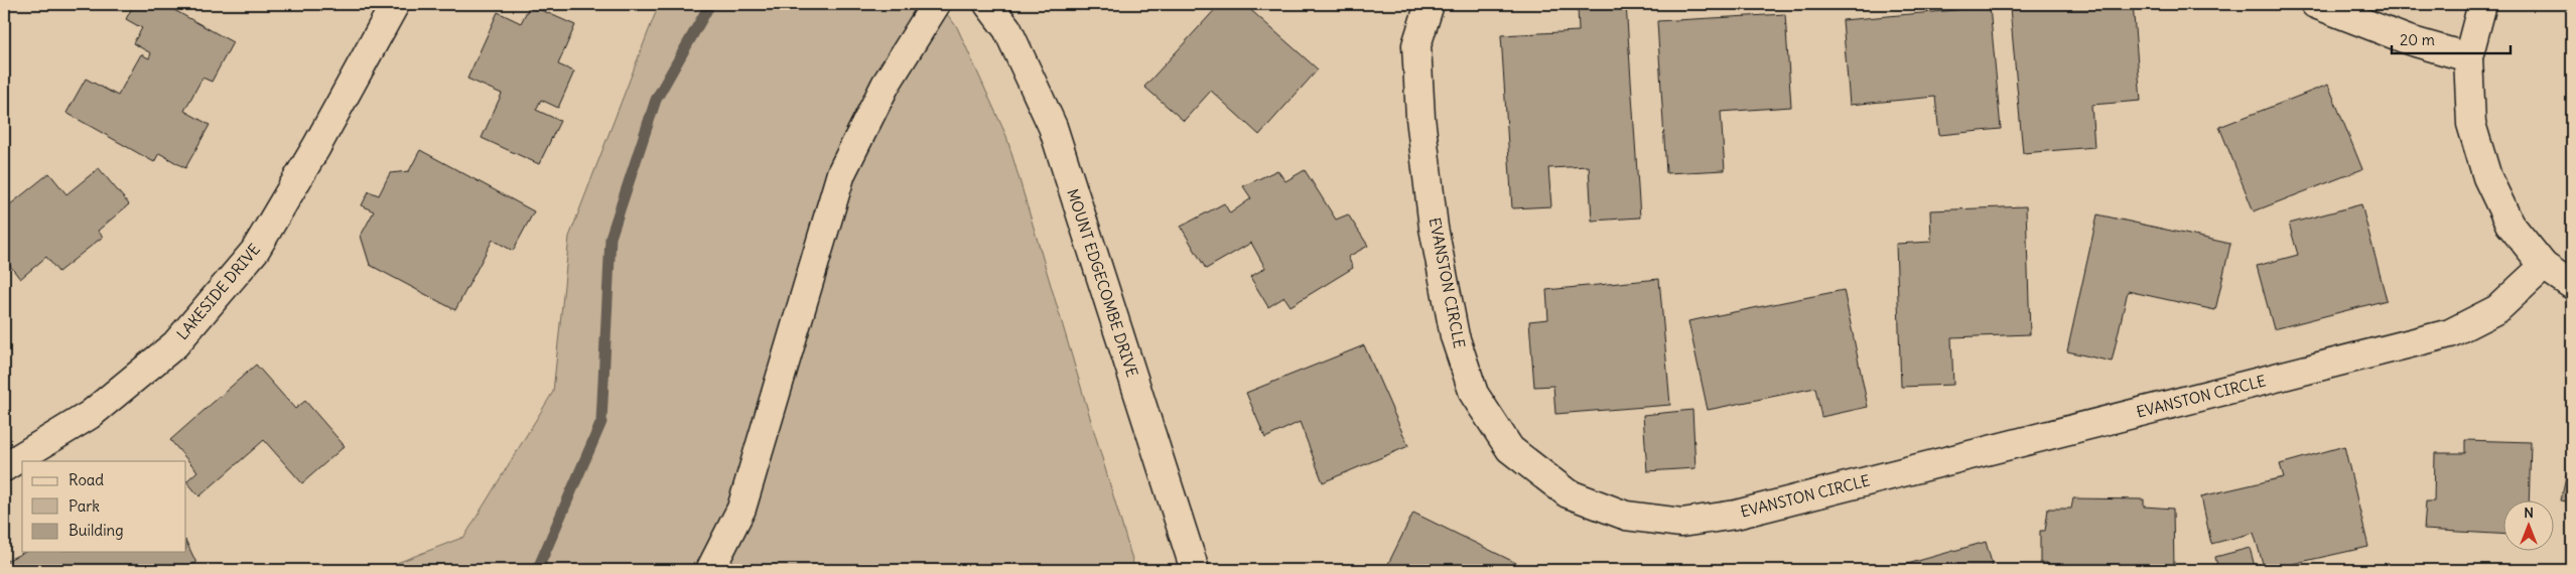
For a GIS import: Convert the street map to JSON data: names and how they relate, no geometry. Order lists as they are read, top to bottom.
{
  "streets": {
    "street": ["MOUNT EDGECOMBE DRIVE", "EVANSTON CIRCLE", "LAKESIDE DRIVE"]
  },
  "legend": ["Road", "Park", "Building"],
  "scale_bar": "20 m",
  "north": "top"
}
